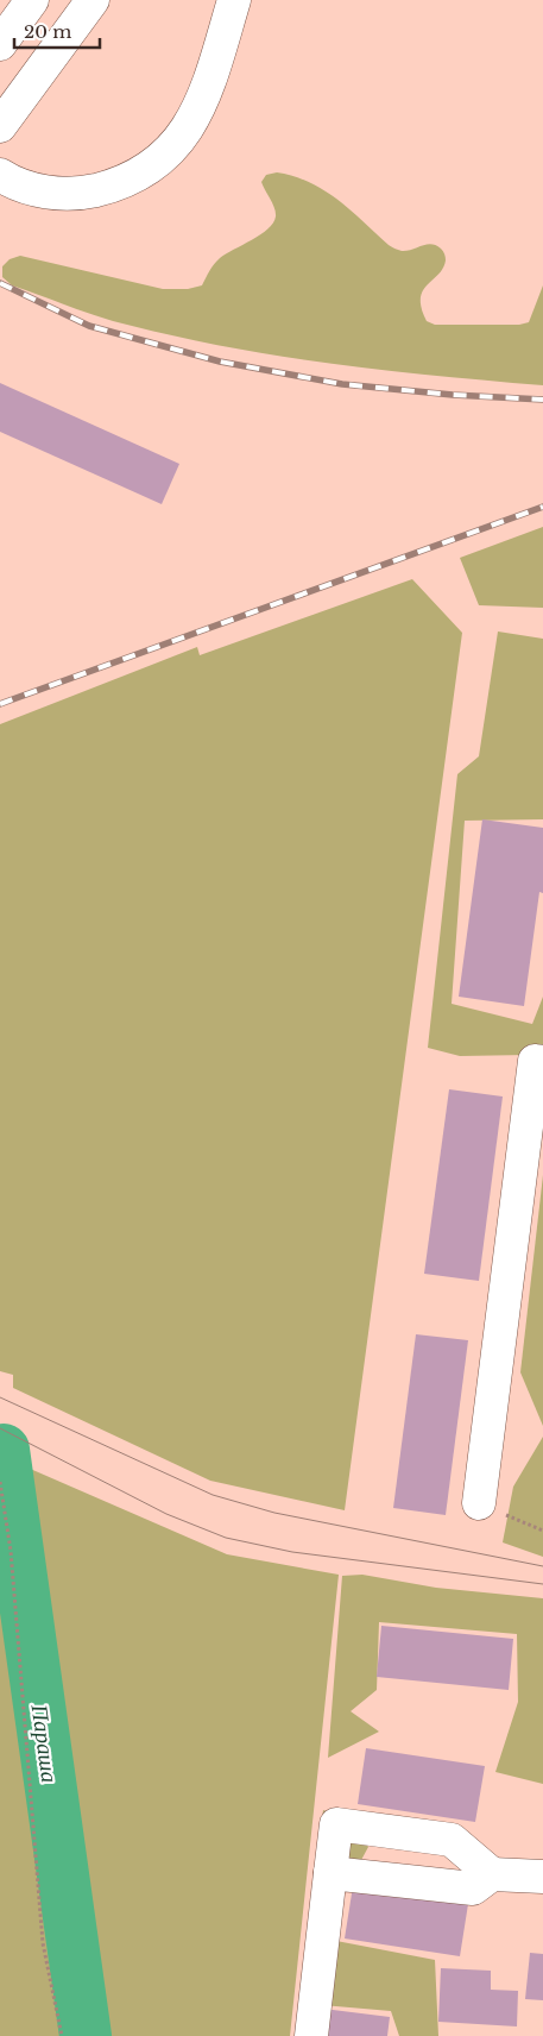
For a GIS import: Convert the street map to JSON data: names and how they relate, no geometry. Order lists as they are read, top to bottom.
{
  "water": ["Параша"],
  "scale_bar": "20 m"
}
